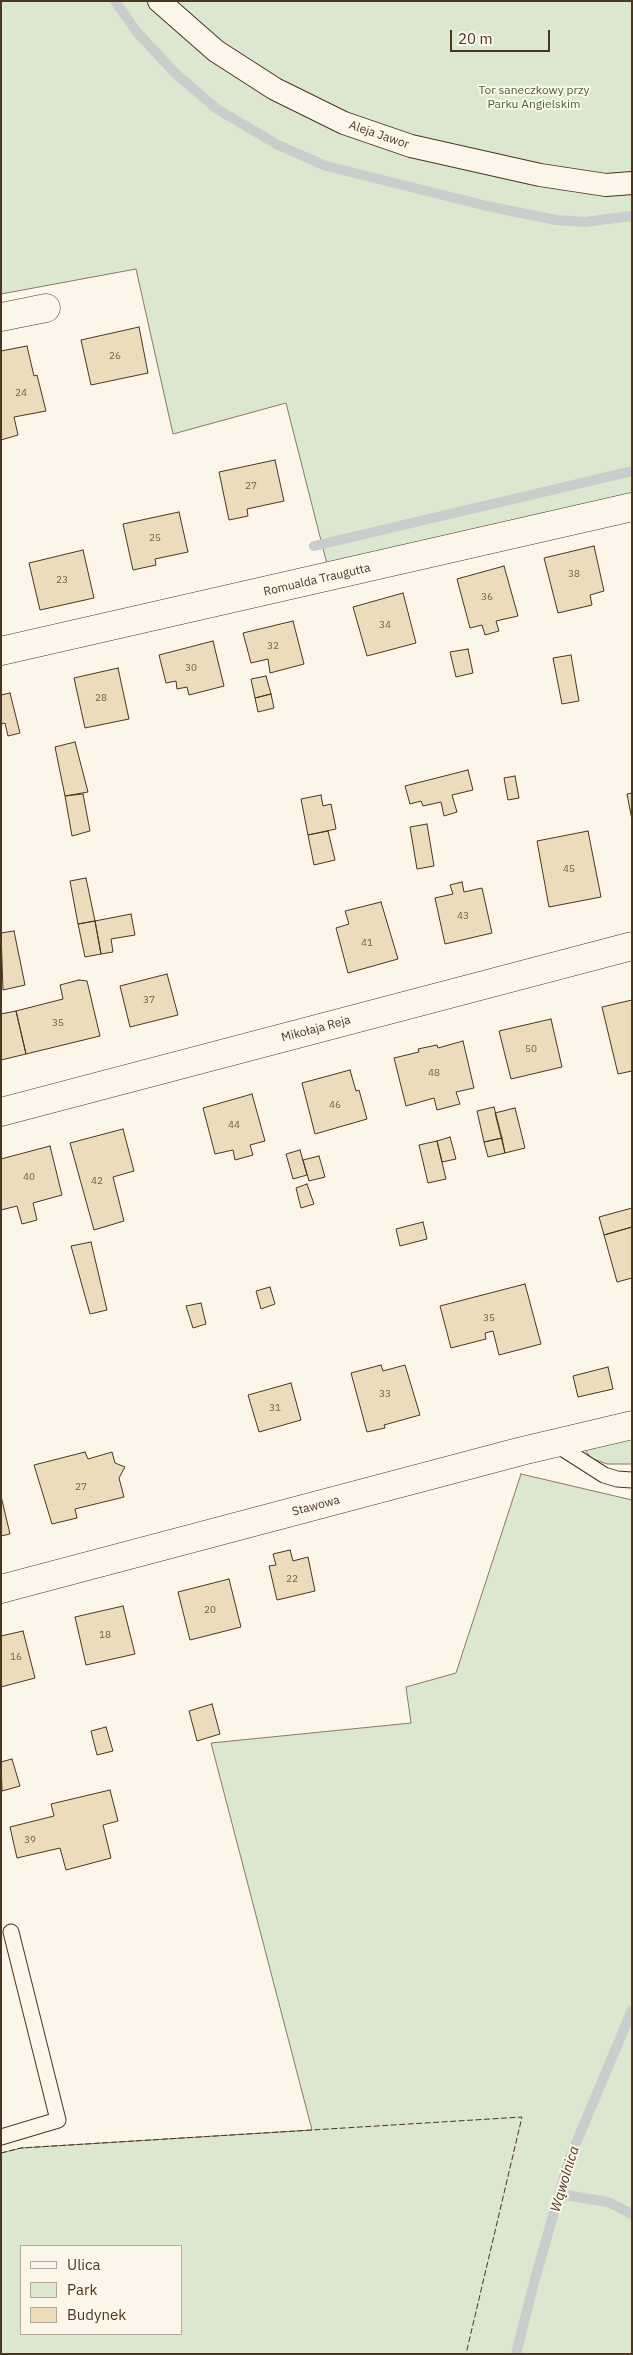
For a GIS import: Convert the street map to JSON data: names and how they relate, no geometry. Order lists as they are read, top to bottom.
{
  "streets": {
    "street": [
      "Aleja Jawor",
      "Romualda Traugutta",
      "Mikołaja Reja",
      "Stawowa"
    ]
  },
  "water": ["Wąwolnica"],
  "parks": ["Tor saneczkowy przy Parku Angielskim"],
  "house_numbers": [
    "26",
    "24",
    "27",
    "25",
    "38",
    "23",
    "36",
    "34",
    "32",
    "30",
    "28",
    "45",
    "43",
    "41",
    "37",
    "35",
    "50",
    "48",
    "46",
    "44",
    "40",
    "42",
    "35",
    "33",
    "31",
    "27",
    "22",
    "20",
    "18",
    "16",
    "39"
  ],
  "legend": ["Ulica", "Park", "Budynek"],
  "scale_bar": "20 m"
}
